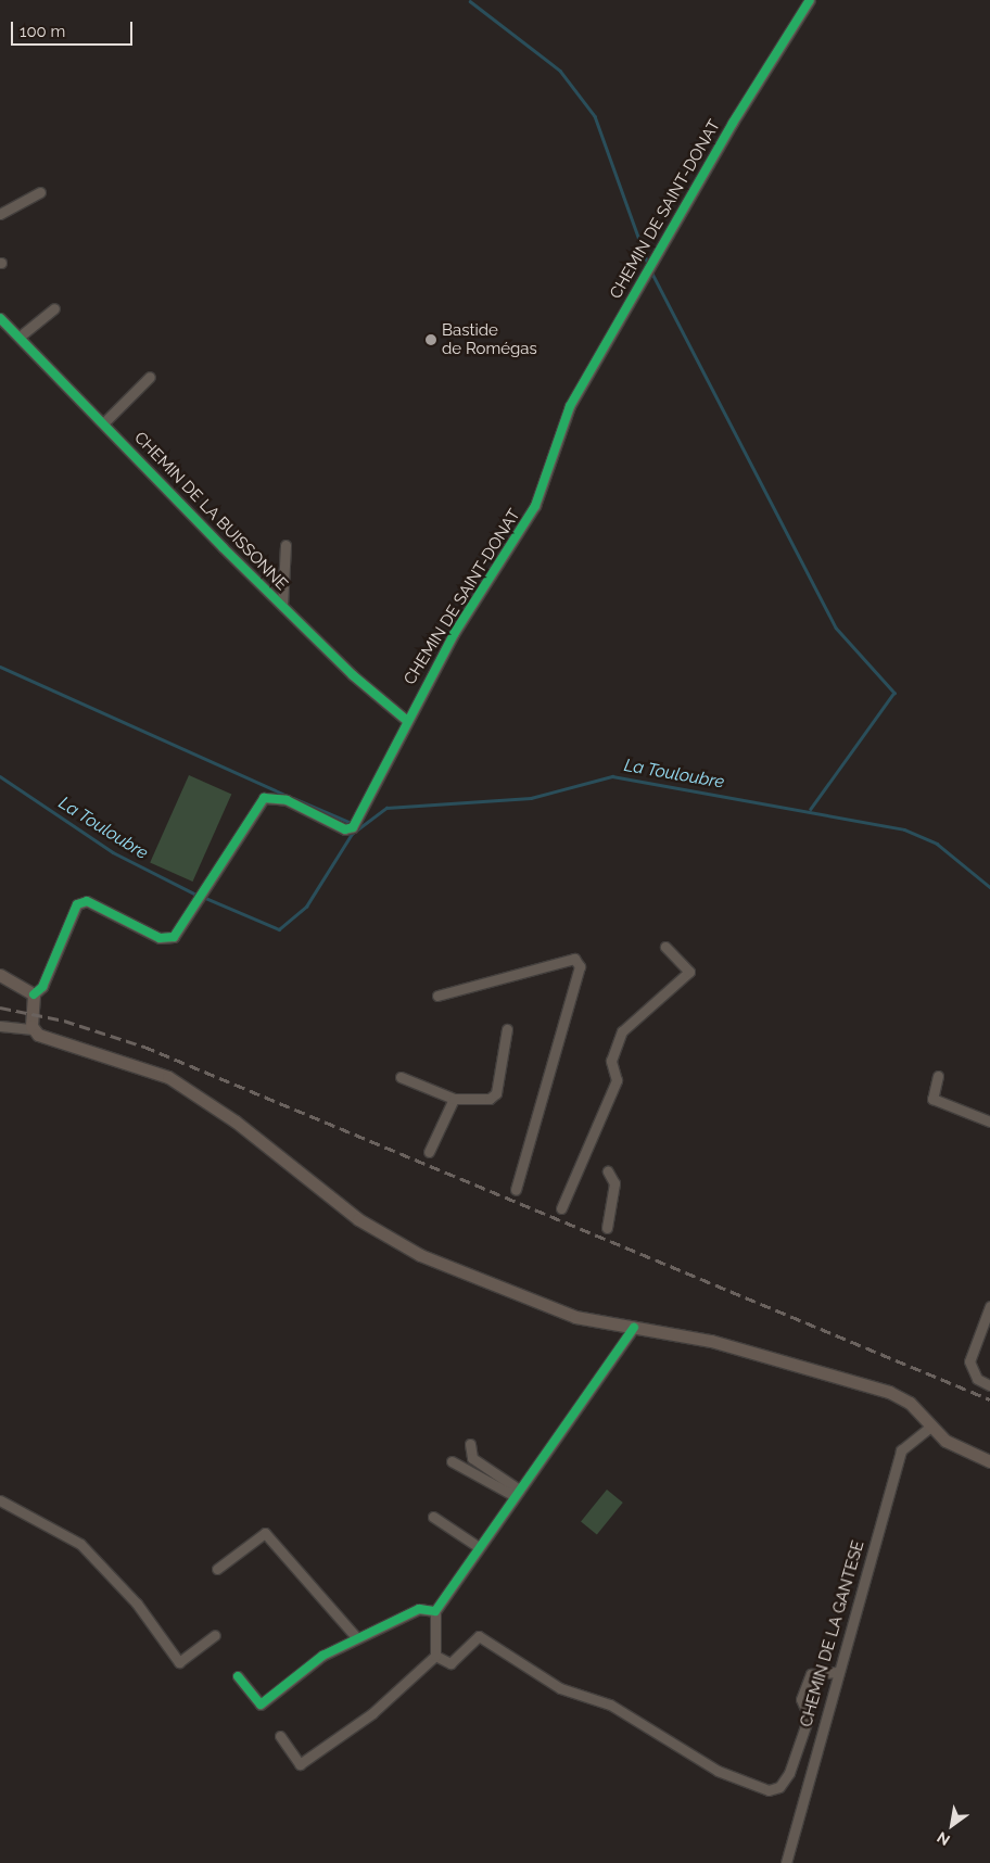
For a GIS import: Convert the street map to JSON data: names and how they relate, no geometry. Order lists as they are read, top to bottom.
{
  "streets": {
    "street": ["CHEMIN DE SAINT-DONAT", "CHEMIN DE LA BUISSONNE", "CHEMIN DE LA GANTESE"]
  },
  "crossings": [
    ["CHEMIN DE SAINT-DONAT", "CHEMIN DE LA BUISSONNE"]
  ],
  "water": ["La Touloubre"],
  "places": ["Bastide de Romégas"],
  "scale_bar": "100 m",
  "north": "bottom left"
}
